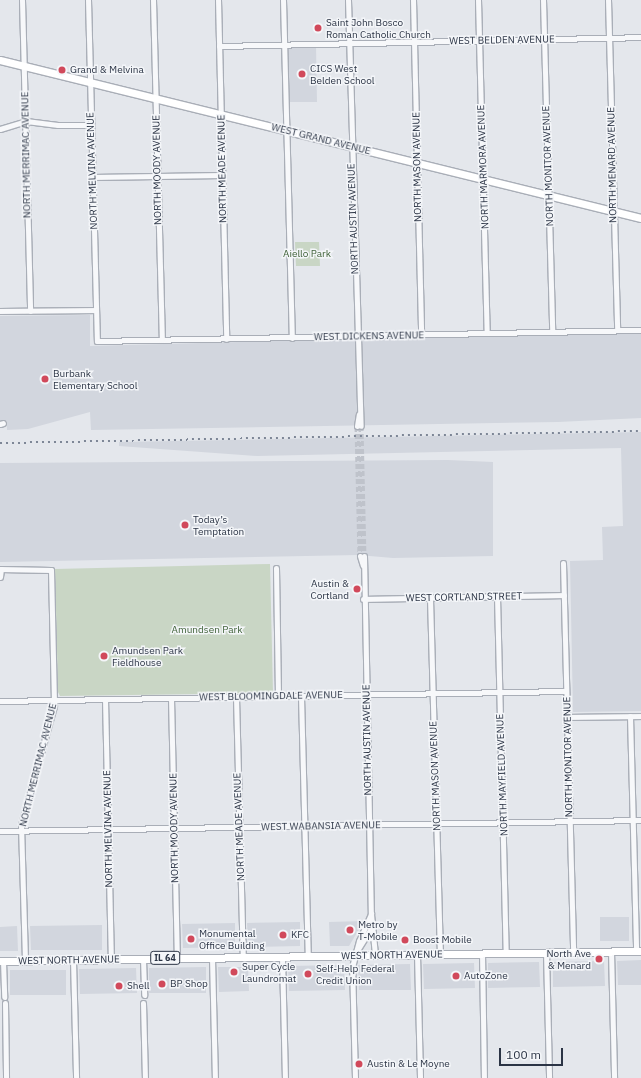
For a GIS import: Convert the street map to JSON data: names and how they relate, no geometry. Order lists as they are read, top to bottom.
{
  "streets": {
    "main road": ["WEST GRAND AVENUE", "WEST NORTH AVENUE", "IL 64"],
    "street": [
      "WEST BELDEN AVENUE",
      "NORTH MERRIMAC AVENUE",
      "NORTH MENARD AVENUE",
      "NORTH MONITOR AVENUE",
      "NORTH MASON AVENUE",
      "NORTH MARMORA AVENUE",
      "NORTH MEADE AVENUE",
      "NORTH MOODY AVENUE",
      "NORTH MELVINA AVENUE",
      "NORTH AUSTIN AVENUE",
      "WEST DICKENS AVENUE",
      "WEST CORTLAND STREET",
      "WEST BLOOMINGDALE AVENUE",
      "NORTH MAYFIELD AVENUE",
      "WEST WABANSIA AVENUE"
    ]
  },
  "crossings": [
    ["WEST BELDEN AVENUE", "NORTH MENARD AVENUE"],
    ["WEST BELDEN AVENUE", "NORTH MONITOR AVENUE"],
    ["WEST BELDEN AVENUE", "NORTH MASON AVENUE"],
    ["WEST BELDEN AVENUE", "NORTH MARMORA AVENUE"],
    ["WEST BELDEN AVENUE", "NORTH MEADE AVENUE"],
    ["WEST BELDEN AVENUE", "NORTH AUSTIN AVENUE"],
    ["WEST GRAND AVENUE", "NORTH MERRIMAC AVENUE"],
    ["WEST GRAND AVENUE", "NORTH MENARD AVENUE"],
    ["WEST GRAND AVENUE", "NORTH MONITOR AVENUE"],
    ["WEST GRAND AVENUE", "NORTH MASON AVENUE"],
    ["WEST GRAND AVENUE", "NORTH MARMORA AVENUE"],
    ["WEST GRAND AVENUE", "NORTH MEADE AVENUE"],
    ["WEST GRAND AVENUE", "NORTH MOODY AVENUE"],
    ["WEST GRAND AVENUE", "NORTH MELVINA AVENUE"],
    ["WEST GRAND AVENUE", "NORTH AUSTIN AVENUE"],
    ["NORTH MERRIMAC AVENUE", "WEST BLOOMINGDALE AVENUE"],
    ["NORTH MERRIMAC AVENUE", "WEST WABANSIA AVENUE"],
    ["NORTH MERRIMAC AVENUE", "WEST NORTH AVENUE"],
    ["NORTH MENARD AVENUE", "WEST DICKENS AVENUE"],
    ["NORTH MONITOR AVENUE", "WEST DICKENS AVENUE"],
    ["NORTH MONITOR AVENUE", "WEST CORTLAND STREET"],
    ["NORTH MONITOR AVENUE", "WEST BLOOMINGDALE AVENUE"],
    ["NORTH MONITOR AVENUE", "WEST WABANSIA AVENUE"],
    ["NORTH MONITOR AVENUE", "WEST NORTH AVENUE"],
    ["NORTH MASON AVENUE", "WEST DICKENS AVENUE"],
    ["NORTH MASON AVENUE", "WEST CORTLAND STREET"],
    ["NORTH MASON AVENUE", "WEST BLOOMINGDALE AVENUE"],
    ["NORTH MASON AVENUE", "WEST WABANSIA AVENUE"],
    ["NORTH MASON AVENUE", "WEST NORTH AVENUE"],
    ["NORTH MARMORA AVENUE", "WEST DICKENS AVENUE"],
    ["NORTH MEADE AVENUE", "WEST DICKENS AVENUE"],
    ["NORTH MEADE AVENUE", "WEST BLOOMINGDALE AVENUE"],
    ["NORTH MEADE AVENUE", "WEST WABANSIA AVENUE"],
    ["NORTH MEADE AVENUE", "WEST NORTH AVENUE"],
    ["NORTH MOODY AVENUE", "WEST DICKENS AVENUE"],
    ["NORTH MOODY AVENUE", "WEST BLOOMINGDALE AVENUE"],
    ["NORTH MOODY AVENUE", "WEST WABANSIA AVENUE"],
    ["NORTH MOODY AVENUE", "WEST NORTH AVENUE"],
    ["NORTH MELVINA AVENUE", "WEST DICKENS AVENUE"],
    ["NORTH MELVINA AVENUE", "WEST BLOOMINGDALE AVENUE"],
    ["NORTH MELVINA AVENUE", "WEST WABANSIA AVENUE"],
    ["NORTH MELVINA AVENUE", "WEST NORTH AVENUE"],
    ["NORTH AUSTIN AVENUE", "WEST DICKENS AVENUE"],
    ["NORTH AUSTIN AVENUE", "WEST CORTLAND STREET"],
    ["NORTH AUSTIN AVENUE", "WEST BLOOMINGDALE AVENUE"],
    ["NORTH AUSTIN AVENUE", "WEST WABANSIA AVENUE"],
    ["NORTH AUSTIN AVENUE", "WEST NORTH AVENUE"],
    ["WEST CORTLAND STREET", "NORTH MAYFIELD AVENUE"],
    ["WEST BLOOMINGDALE AVENUE", "NORTH MAYFIELD AVENUE"],
    ["NORTH MAYFIELD AVENUE", "WEST WABANSIA AVENUE"],
    ["NORTH MAYFIELD AVENUE", "WEST NORTH AVENUE"]
  ],
  "parks": ["Aiello Park", "Amundsen Park"],
  "places": [
    "Saint John Bosco Roman Catholic Church",
    "Grand & Melvina",
    "CICS West Belden School",
    "Burbank Elementary School",
    "Today’s Temptation",
    "Austin & Cortland",
    "Amundsen Park Fieldhouse",
    "Metro by T-Mobile",
    "KFC",
    "Monumental Office Building",
    "Boost Mobile",
    "North Ave & Menard",
    "Super Cycle Laundromat",
    "Self-Help Federal Credit Union",
    "AutoZone",
    "BP Shop",
    "Shell",
    "Austin & Le Moyne"
  ],
  "scale_bar": "100 m"
}
